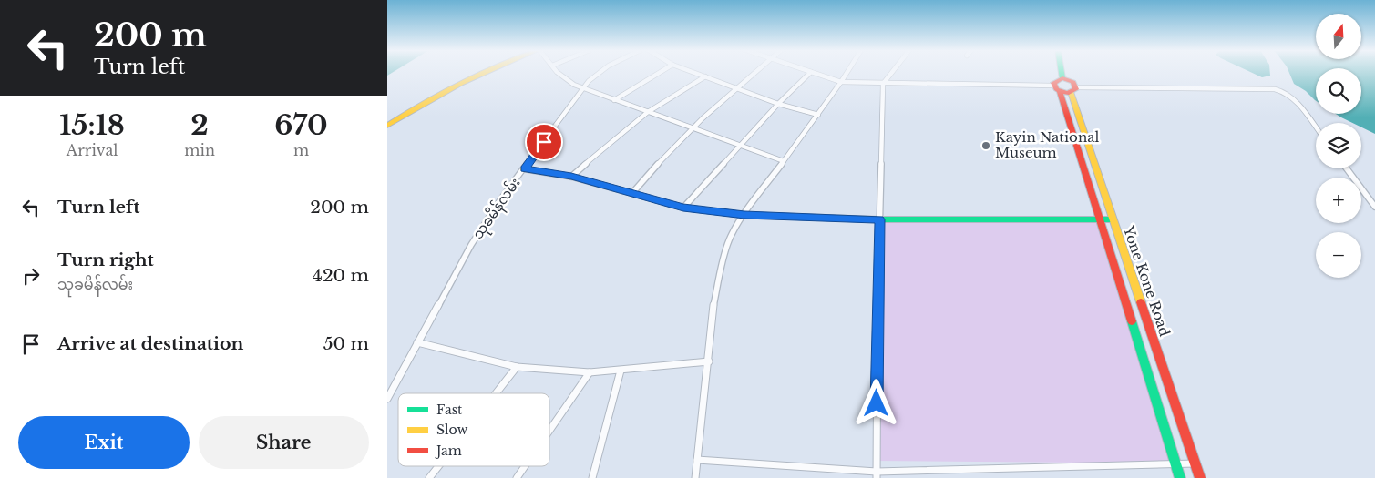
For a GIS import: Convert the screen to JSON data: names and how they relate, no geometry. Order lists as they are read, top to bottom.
{
  "streets": {
    "street": ["သုခမိန်လမ်း", "Yone Kone Road"]
  },
  "places": ["Kayin National Museum"],
  "legend": ["Fast", "Slow", "Jam"],
  "north": "top",
  "page": {
    "turn": ["200 m", "Turn left"],
    "map_buttons": ["+", "−"],
    "eta": [
      "15:18",
      "Arrival",
      "2",
      "min",
      "670",
      "m"
    ],
    "list": [
      {
        "name": "Turn left",
        "value": "200 m"
      },
      {
        "name": "Turn right",
        "note": "သုခမိန်လမ်း",
        "value": "420 m"
      },
      {
        "name": "Arrive at destination",
        "value": "50 m"
      }
    ],
    "buttons": ["Exit", "Share"]
  }
}
